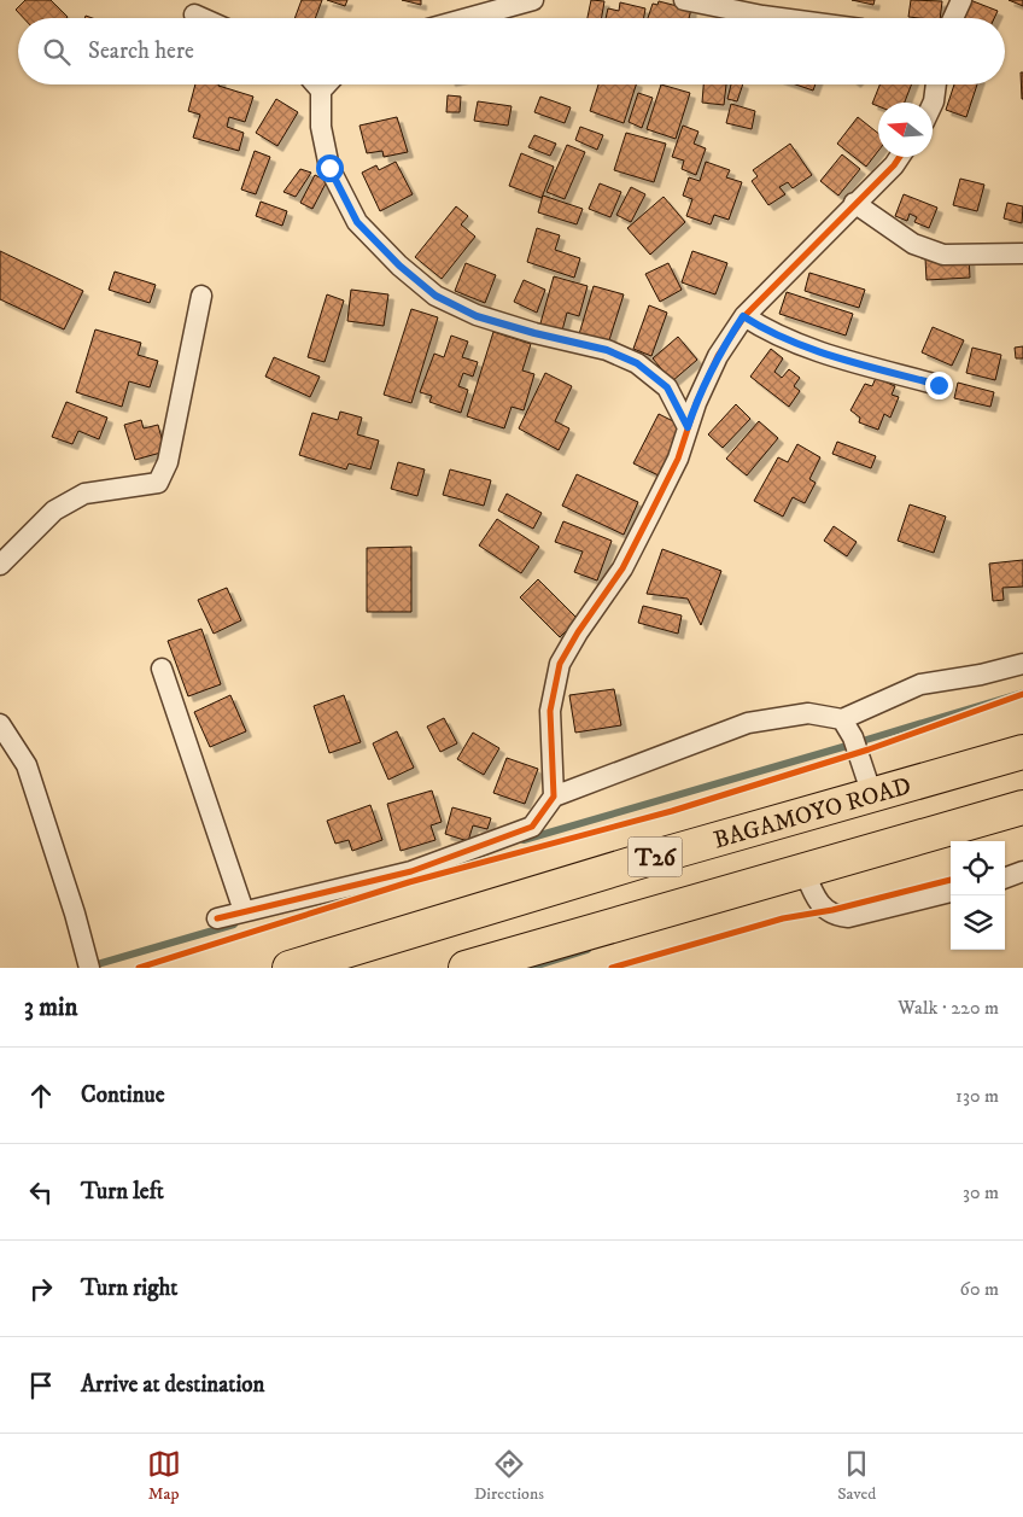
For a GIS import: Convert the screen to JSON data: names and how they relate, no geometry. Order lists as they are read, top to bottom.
{
  "streets": {
    "highway": ["BAGAMOYO ROAD", "T26"]
  },
  "north": "left",
  "page": {
    "search": "Search here",
    "heading": ["3 min", "Walk · 220 m"],
    "list": [
      ["Continue", "130 m"],
      ["Turn left", "30 m"],
      ["Turn right", "60 m"],
      "Arrive at destination"
    ],
    "nav": ["Map", "Directions", "Saved"]
  }
}
